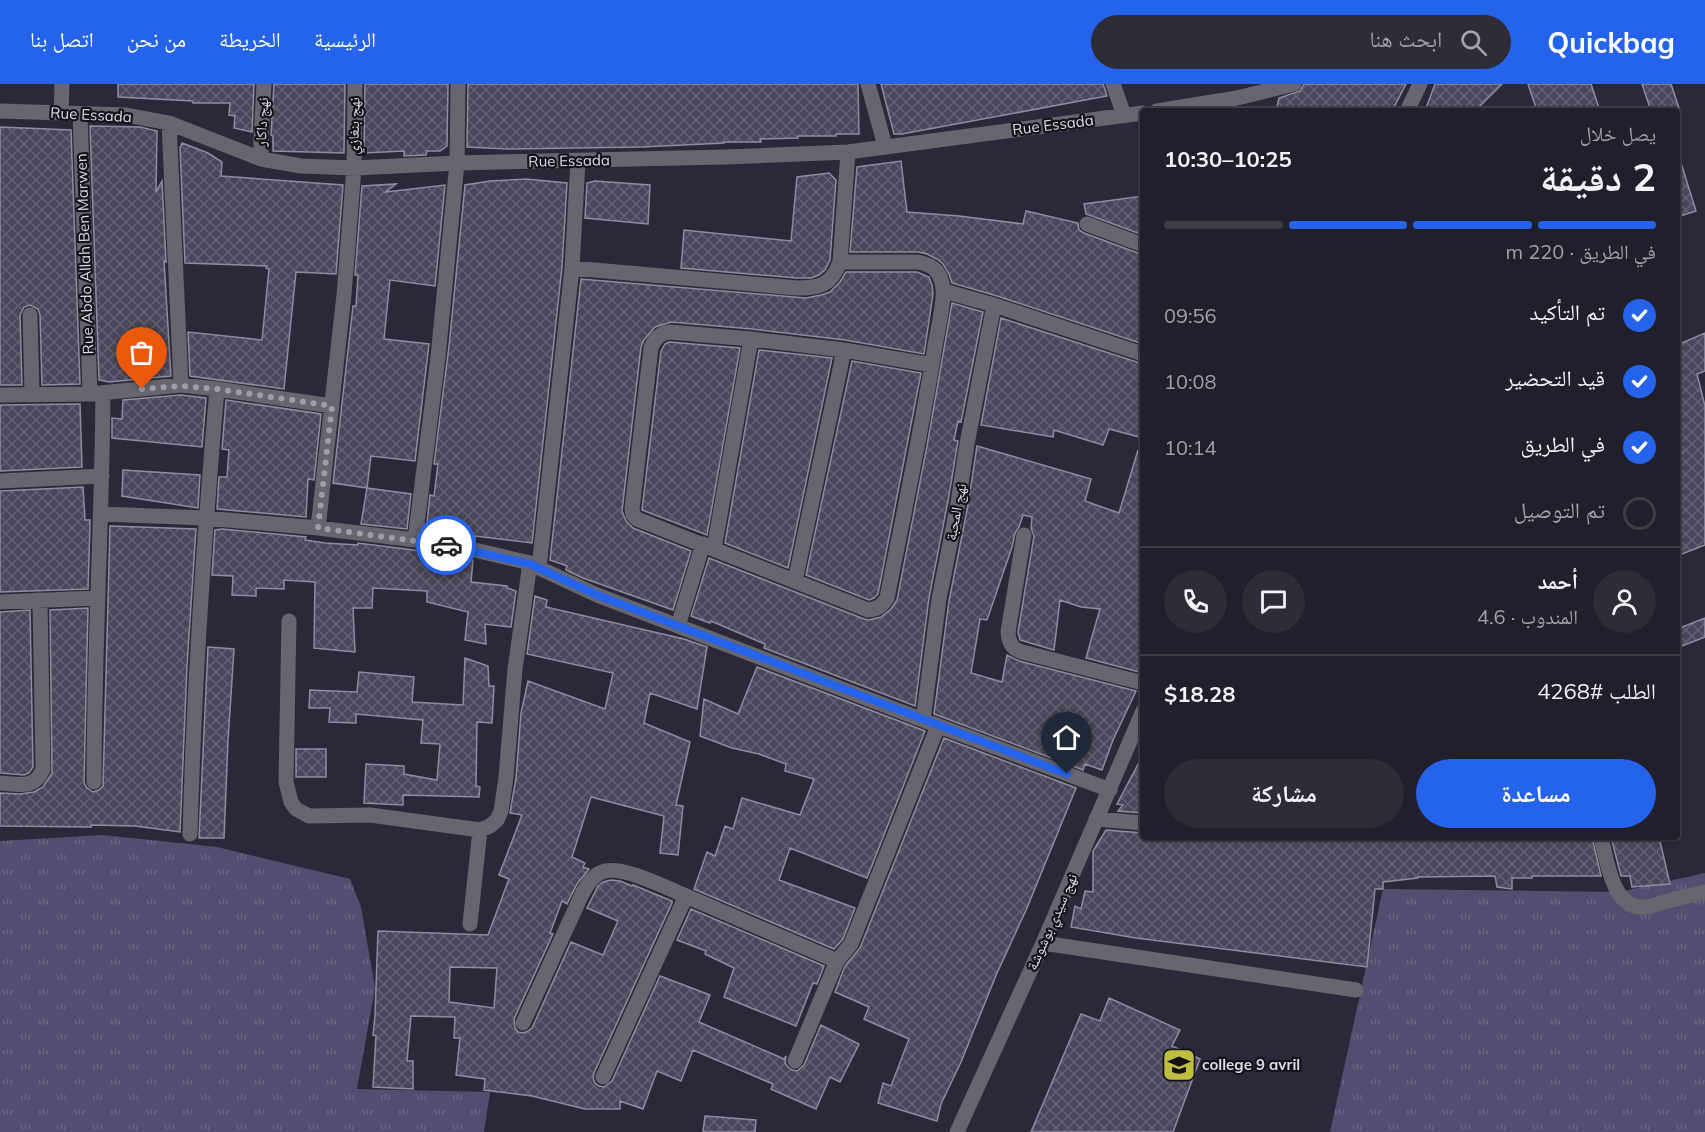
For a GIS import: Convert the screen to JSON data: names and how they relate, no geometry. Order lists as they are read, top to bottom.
{
  "streets": {
    "street": [
      "Rue Essada",
      "نهج داكار",
      "نهج بنغازي",
      "Rue Abdo Allah Ben Marwen",
      "نهج المحبة",
      "نهج سيدي بوشوشة"
    ]
  },
  "crossings": [
    ["Rue Essada", "نهج داكار"],
    ["Rue Essada", "نهج بنغازي"],
    ["Rue Essada", "Rue Abdo Allah Ben Marwen"]
  ],
  "places": {
    "school or university": ["college 9 avril"]
  },
  "page": {
    "header": "Quickbag",
    "search": "ابحث هنا",
    "nav": [
      "الرئيسية",
      "الخريطة",
      "من نحن",
      "اتصل بنا"
    ],
    "heading": ["2 دقيقة", "يصل خلال", "10:25–10:30"],
    "panel": [
      "أحمد",
      "المندوب · 4.6",
      "الطلب #4268",
      "$18.28"
    ],
    "bar": "في الطريق · 220 m",
    "list": [
      ["تم التأكيد", "09:56"],
      ["قيد التحضير", "10:08"],
      ["في الطريق", "10:14"],
      "تم التوصيل"
    ],
    "buttons": ["مساعدة", "مشاركة"]
  }
}
